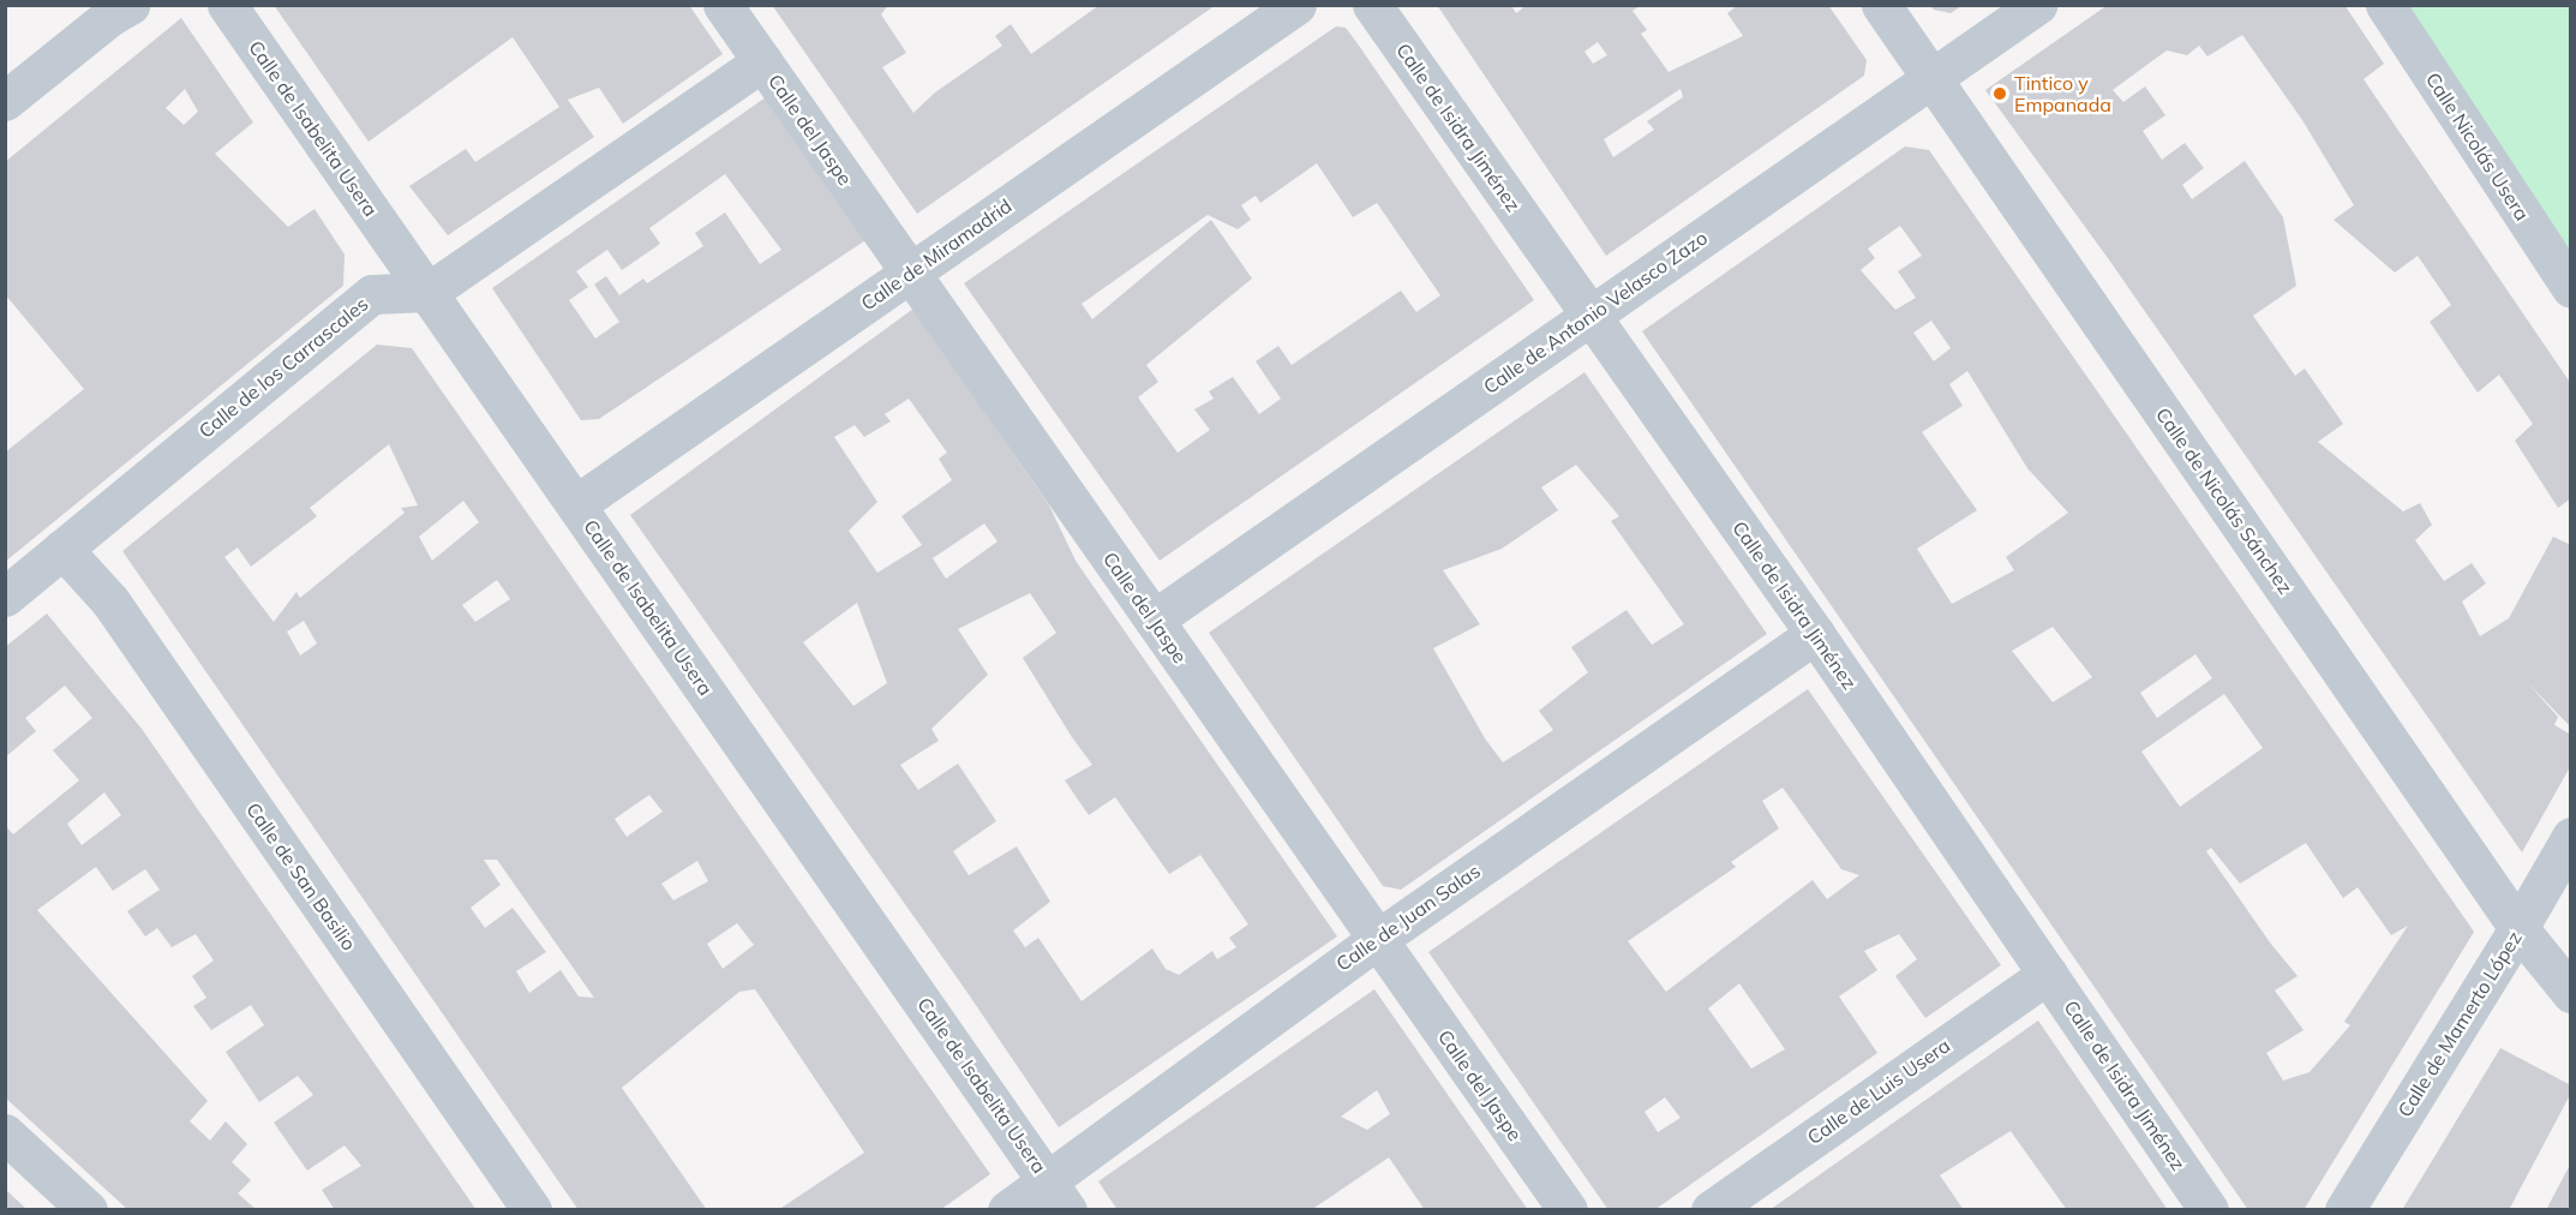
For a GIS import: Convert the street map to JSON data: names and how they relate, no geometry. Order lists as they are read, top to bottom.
{
  "streets": {
    "street": [
      "Calle de Isidra Jiménez",
      "Calle de Isabelita Usera",
      "Calle del Jaspe",
      "Calle Nicolás Usera",
      "Calle de Miramadrid",
      "Calle de Antonio Velasco Zazo",
      "Calle de los Carrascales",
      "Calle de Nicolás Sánchez",
      "Calle de San Basilio",
      "Calle de Juan Salas",
      "Calle de Mamerto López",
      "Calle de Luis Usera"
    ]
  },
  "crossings": [
    ["Calle de Isidra Jiménez", "Calle de Antonio Velasco Zazo"],
    ["Calle de Isidra Jiménez", "Calle de Juan Salas"],
    ["Calle de Isidra Jiménez", "Calle de Luis Usera"],
    ["Calle de Isabelita Usera", "Calle de Miramadrid"],
    ["Calle de Isabelita Usera", "Calle de los Carrascales"],
    ["Calle de Isabelita Usera", "Calle de Juan Salas"],
    ["Calle del Jaspe", "Calle de Miramadrid"],
    ["Calle del Jaspe", "Calle de Antonio Velasco Zazo"],
    ["Calle del Jaspe", "Calle de Juan Salas"],
    ["Calle de Antonio Velasco Zazo", "Calle de Nicolás Sánchez"],
    ["Calle de los Carrascales", "Calle de San Basilio"],
    ["Calle de Nicolás Sánchez", "Calle de Mamerto López"]
  ],
  "places": ["Tintico y Empanada"]
}
